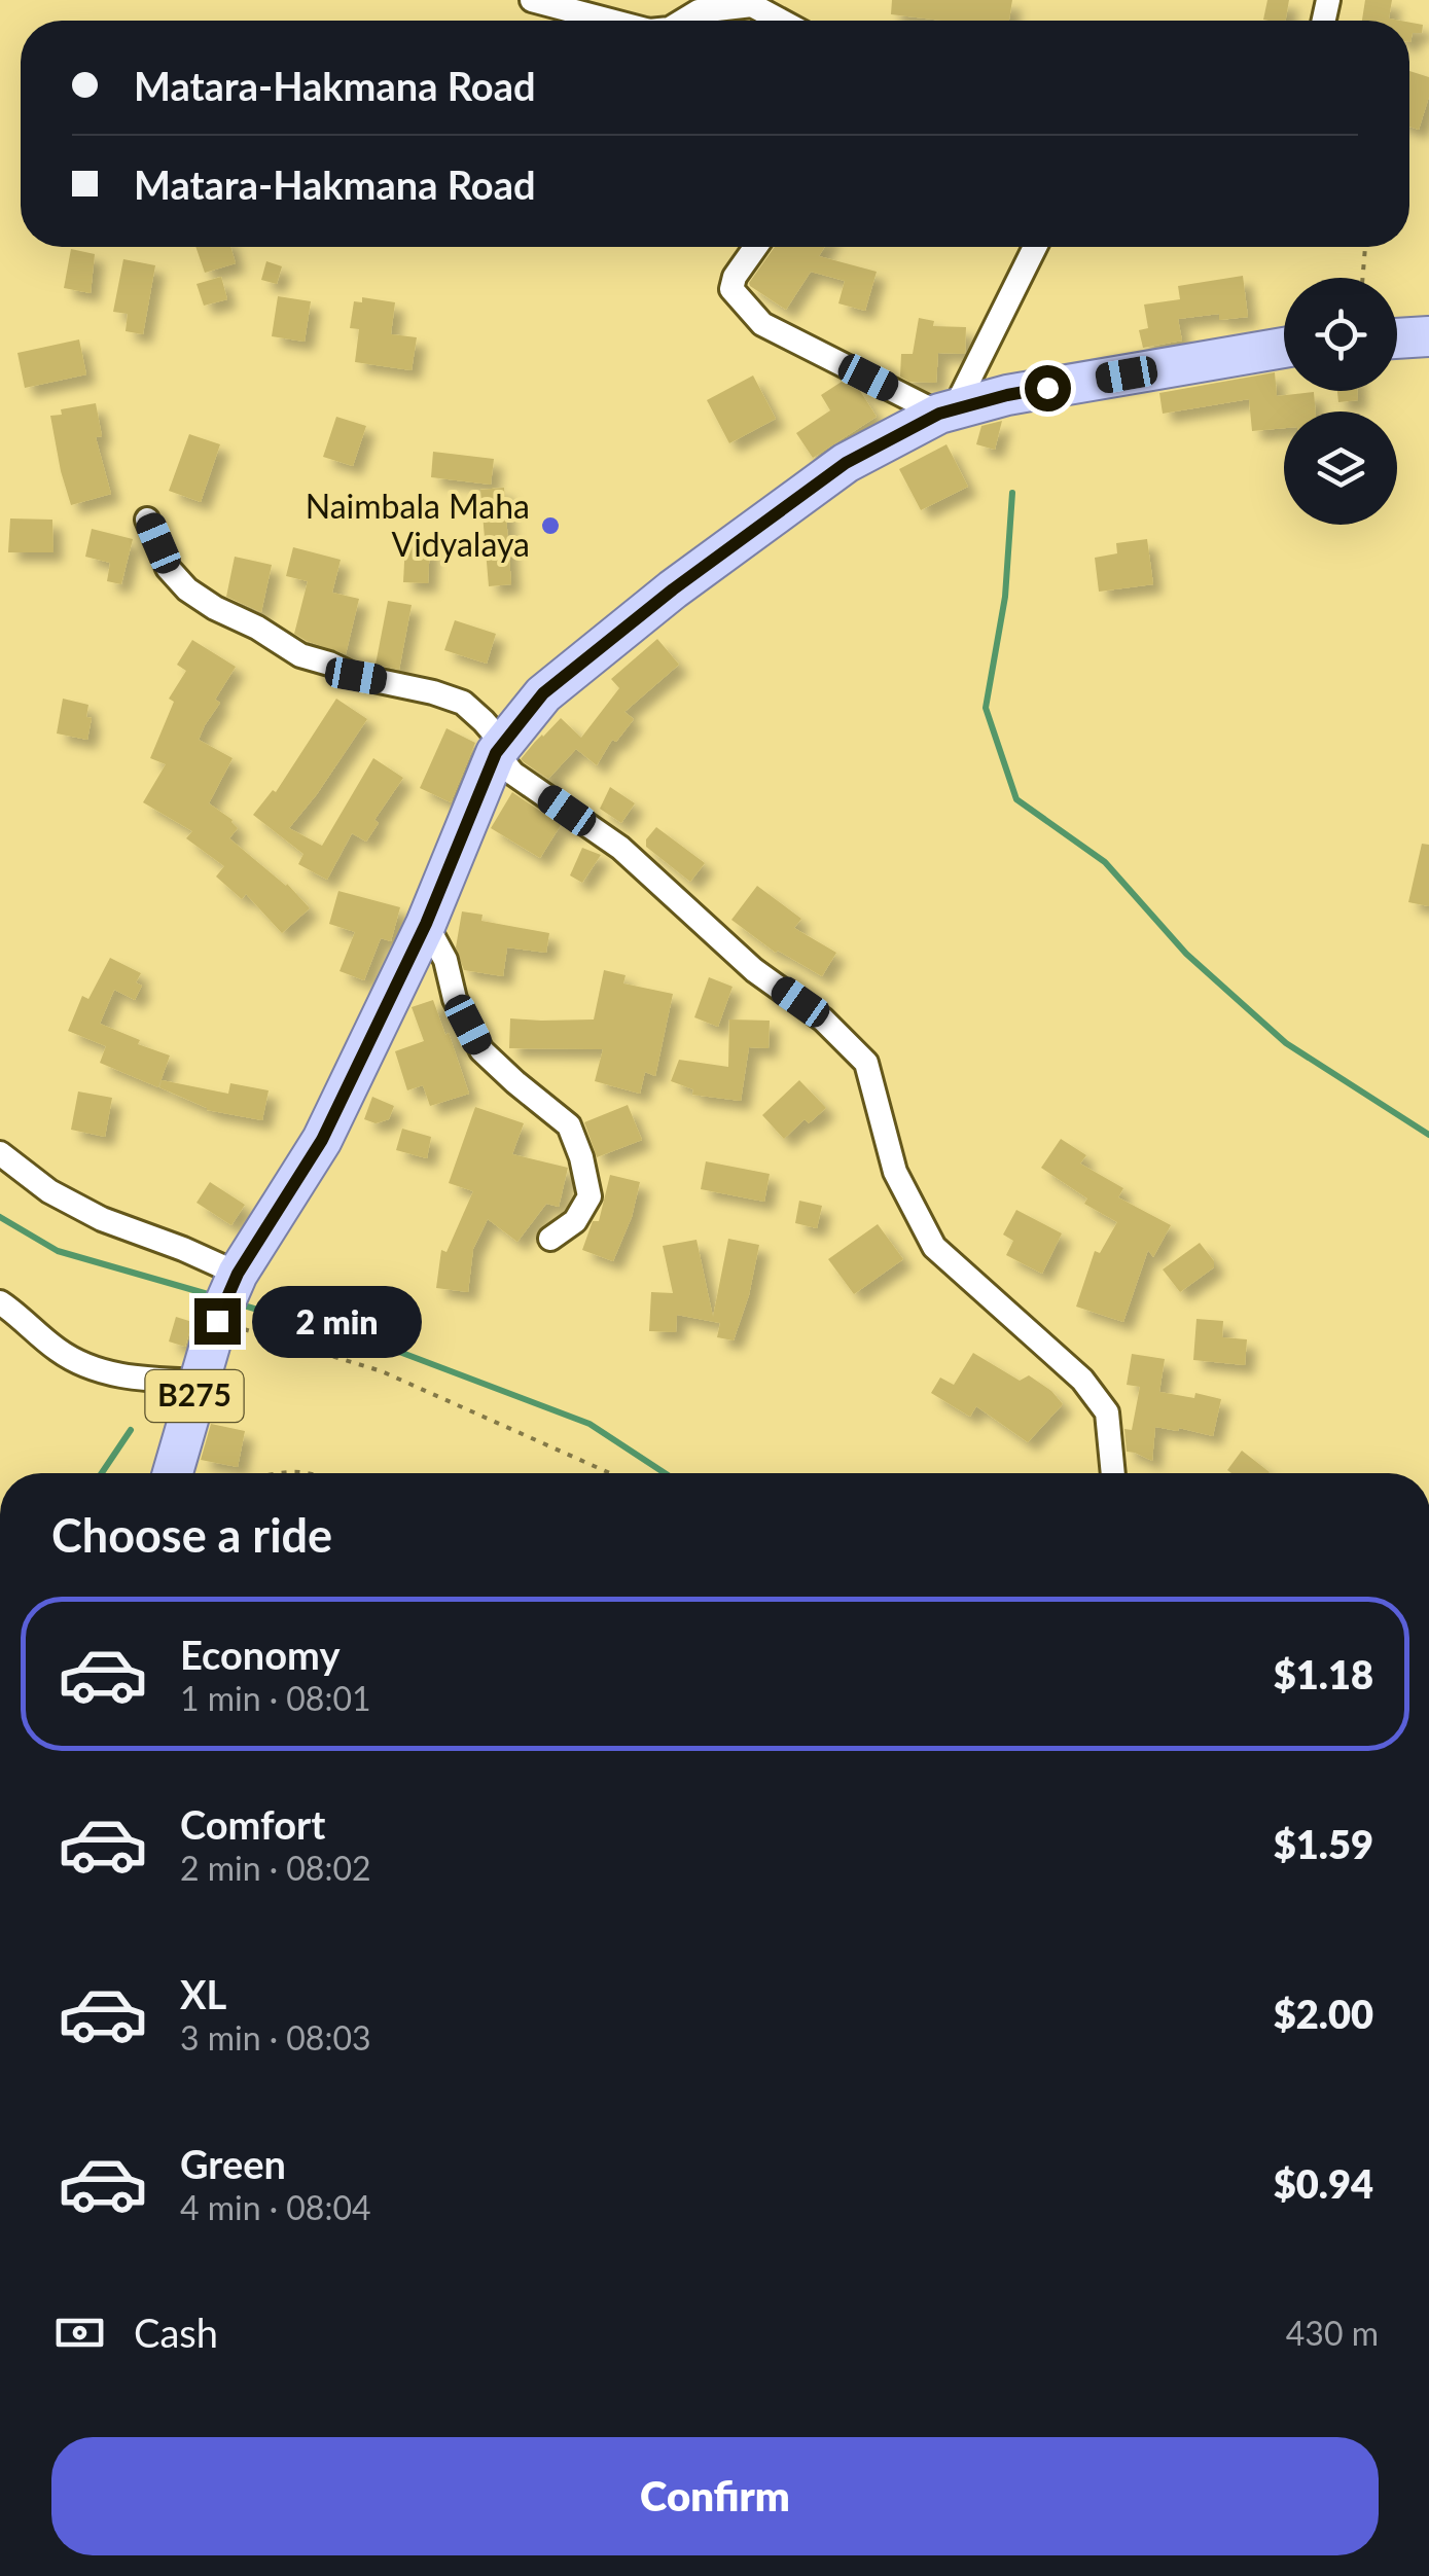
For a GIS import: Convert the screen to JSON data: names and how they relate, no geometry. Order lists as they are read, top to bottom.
{
  "streets": {
    "main road": ["B275"]
  },
  "places": ["Naimbala Maha Vidyalaya"],
  "page": {
    "banner": ["Matara-Hakmana Road", "Matara-Hakmana Road"],
    "bubble": "2 min",
    "heading": "Choose a ride",
    "list": [
      {
        "name": "Economy",
        "note": "1 min · 08:01",
        "value": "$1.18"
      },
      {
        "name": "Comfort",
        "note": "2 min · 08:02",
        "value": "$1.59"
      },
      {
        "name": "XL",
        "note": "3 min · 08:03",
        "value": "$2.00"
      },
      {
        "name": "Green",
        "note": "4 min · 08:04",
        "value": "$0.94"
      }
    ],
    "pay": ["Cash", "430 m"],
    "buttons": "Confirm"
  }
}
